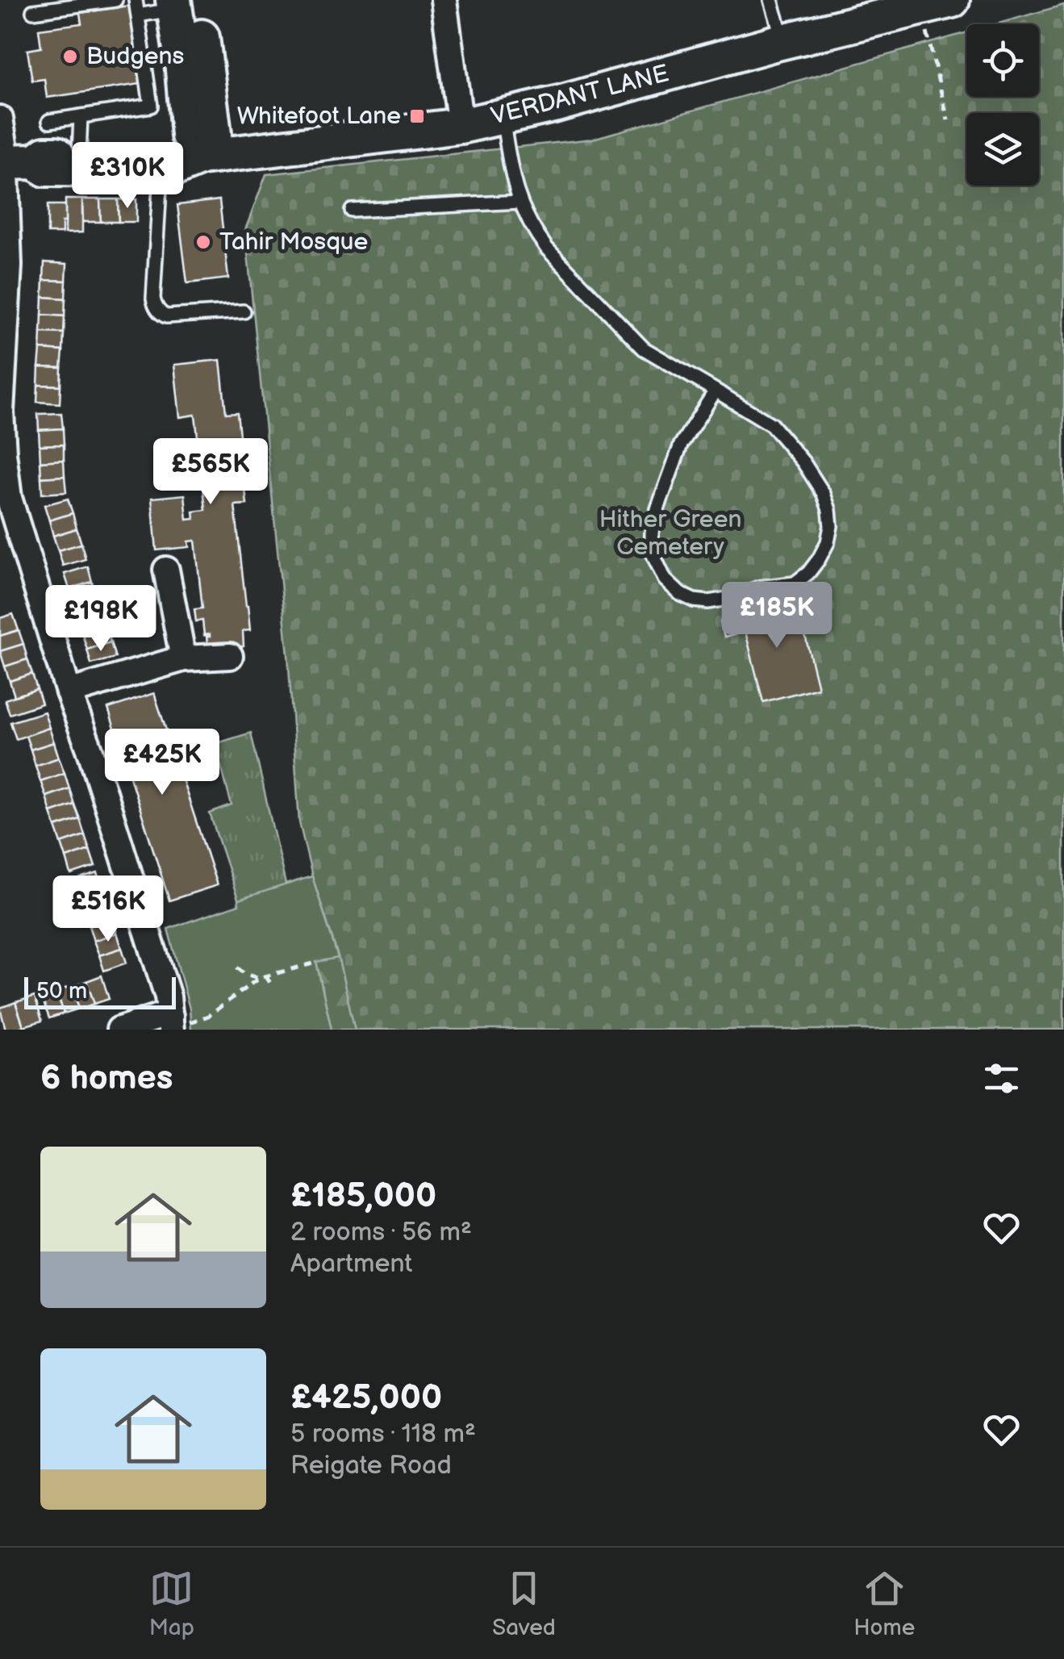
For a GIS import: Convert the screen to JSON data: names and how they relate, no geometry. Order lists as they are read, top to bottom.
{
  "streets": {
    "street": ["VERDANT LANE"]
  },
  "parks": ["Hither Green Cemetery"],
  "places": {
    "other": ["Budgens", "Tahir Mosque"],
    "transit": ["Whitefoot Lane"]
  },
  "scale_bar": "50 m",
  "page": {
    "price": [
      "£310K",
      "£565K",
      "£185K",
      "£198K",
      "£425K",
      "£516K"
    ],
    "scale": "50 m",
    "heading": "6 homes",
    "list": [
      {
        "name": "£185,000",
        "note": "2 rooms · 56 m² · Apartment"
      },
      {
        "name": "£425,000",
        "note": "5 rooms · 118 m² · Reigate Road"
      }
    ],
    "tabs": ["Map", "Saved", "Home"]
  }
}
